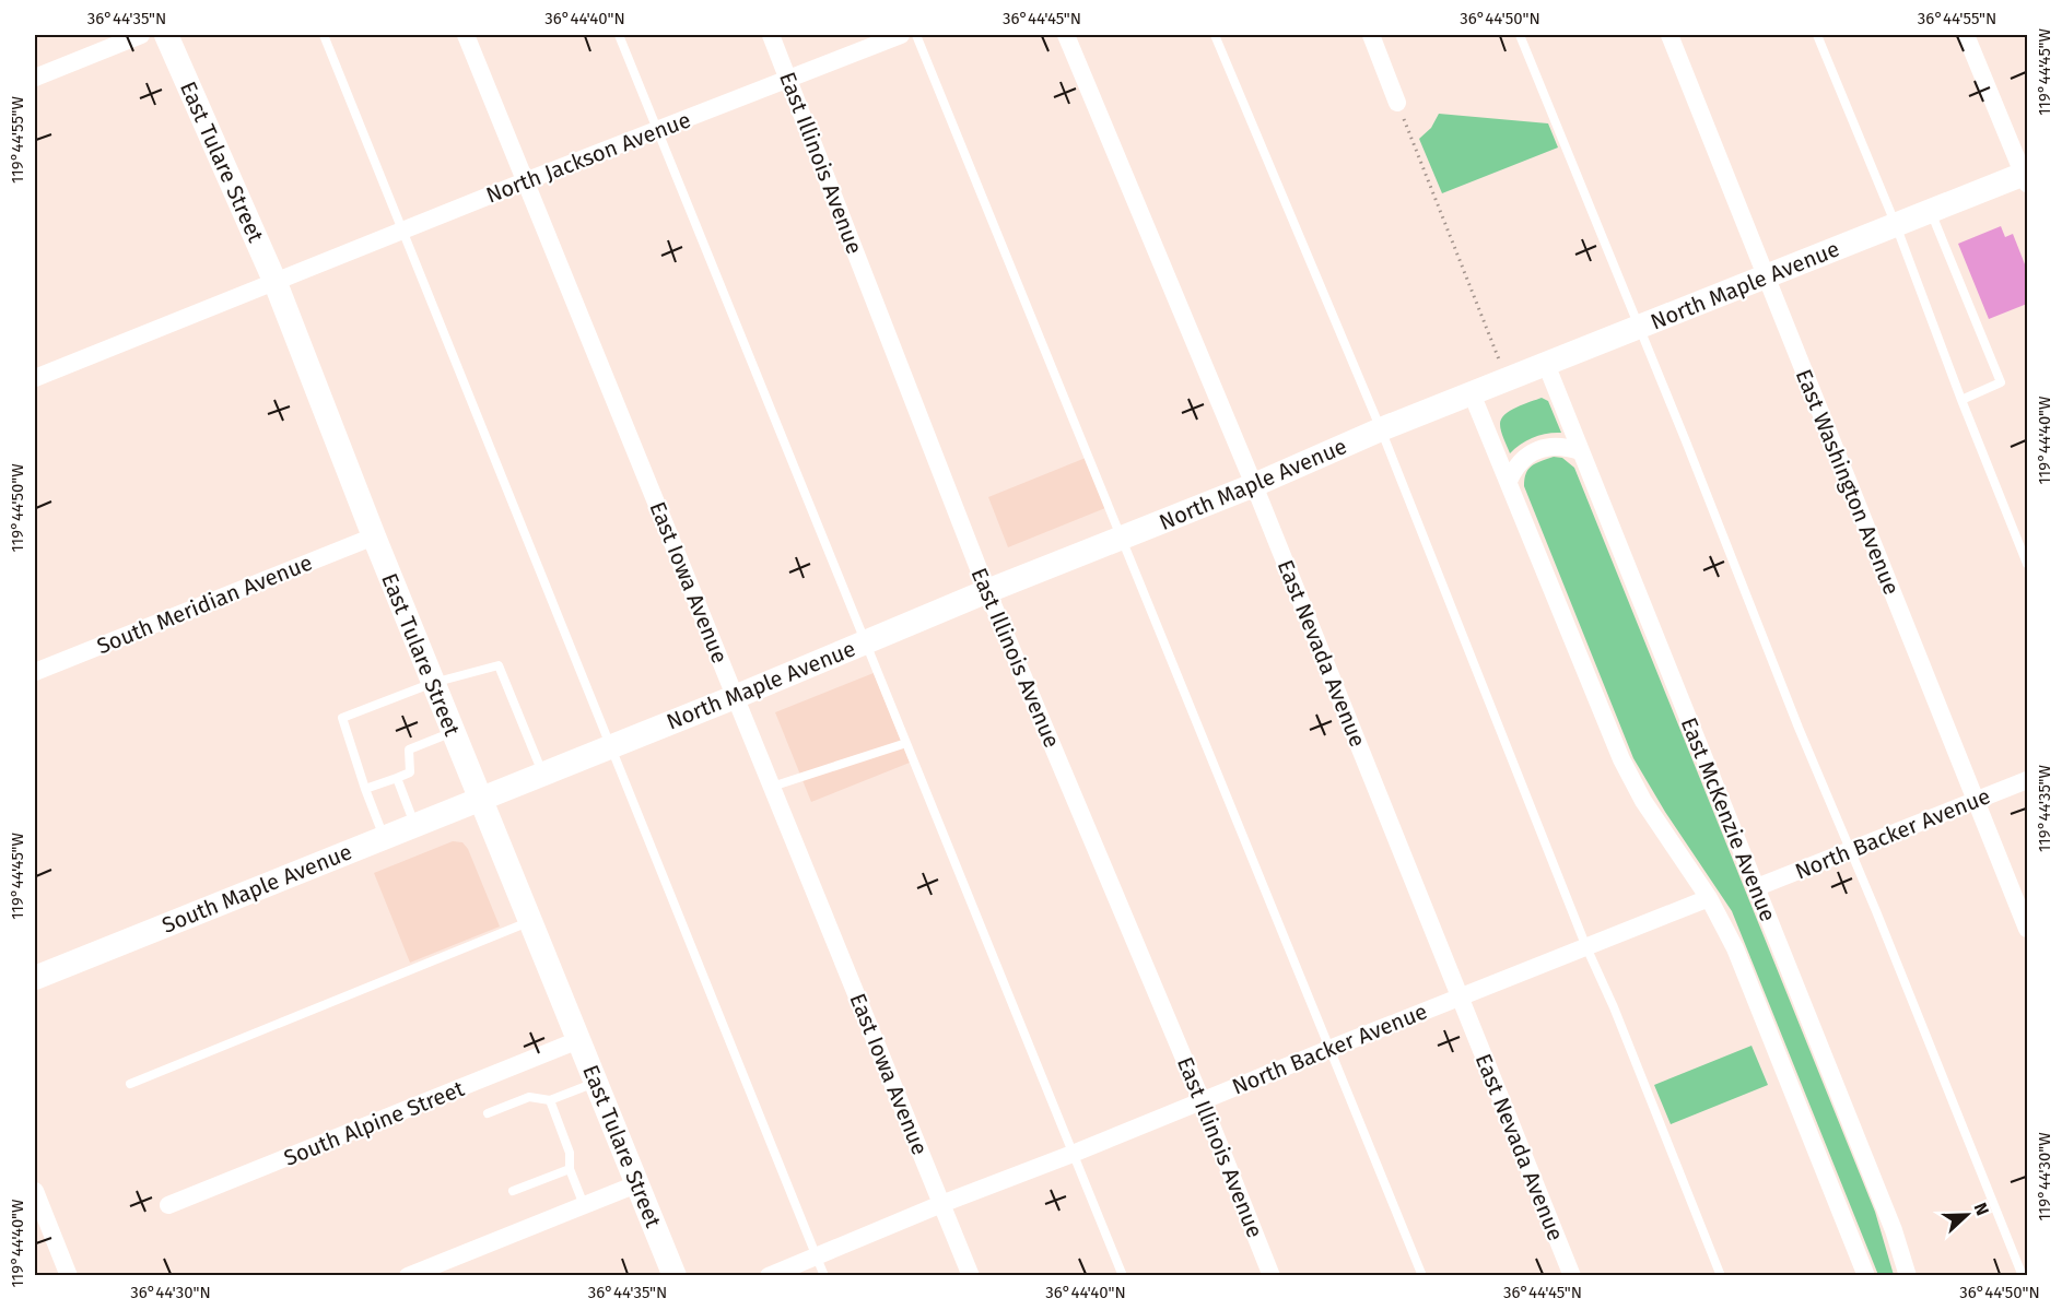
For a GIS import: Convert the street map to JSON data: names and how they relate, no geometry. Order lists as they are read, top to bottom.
{
  "streets": {
    "main road": ["East Tulare Street", "North Maple Avenue", "South Maple Avenue"],
    "street": [
      "North Jackson Avenue",
      "East Illinois Avenue",
      "East Washington Avenue",
      "East Iowa Avenue",
      "South Meridian Avenue",
      "East Nevada Avenue",
      "East McKenzie Avenue",
      "North Backer Avenue",
      "South Alpine Street"
    ]
  },
  "crossings": [
    ["North Jackson Avenue", "East Tulare Street"],
    ["North Jackson Avenue", "East Illinois Avenue"],
    ["North Jackson Avenue", "East Iowa Avenue"],
    ["East Tulare Street", "North Maple Avenue"],
    ["East Tulare Street", "South Meridian Avenue"],
    ["East Tulare Street", "South Maple Avenue"],
    ["East Tulare Street", "South Alpine Street"],
    ["East Illinois Avenue", "North Maple Avenue"],
    ["East Illinois Avenue", "North Backer Avenue"],
    ["North Maple Avenue", "East Washington Avenue"],
    ["North Maple Avenue", "East Iowa Avenue"],
    ["North Maple Avenue", "East Nevada Avenue"],
    ["North Maple Avenue", "East McKenzie Avenue"],
    ["North Maple Avenue", "South Maple Avenue"],
    ["East Washington Avenue", "North Backer Avenue"],
    ["East Iowa Avenue", "North Backer Avenue"],
    ["East Nevada Avenue", "North Backer Avenue"],
    ["East McKenzie Avenue", "North Backer Avenue"]
  ],
  "north": "right",
  "coordinates": [
    "36°44'35\"N",
    "36°44'40\"N",
    "36°44'45\"N",
    "36°44'50\"N",
    "36°44'55\"N",
    "119°44'45\"W",
    "119°44'55\"W",
    "119°44'40\"W",
    "119°44'50\"W",
    "119°44'35\"W",
    "119°44'30\"W",
    "36°44'30\"N"
  ]
}
